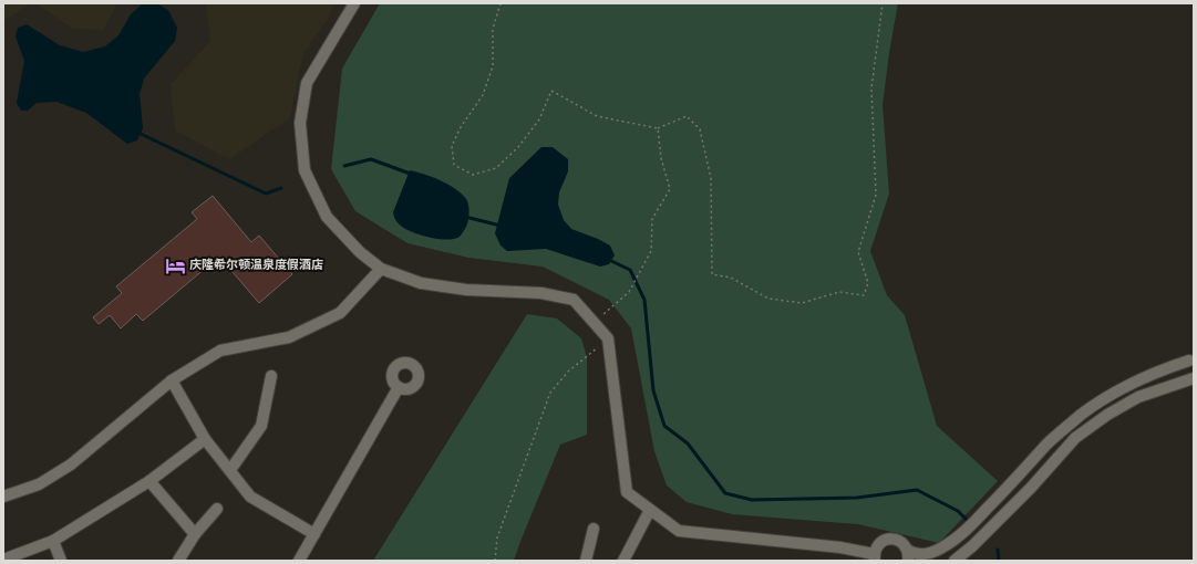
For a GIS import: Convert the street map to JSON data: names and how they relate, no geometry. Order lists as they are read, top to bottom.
{
  "places": {
    "hotel": ["庆隆·希尔顿温泉度假酒店"]
  }
}
